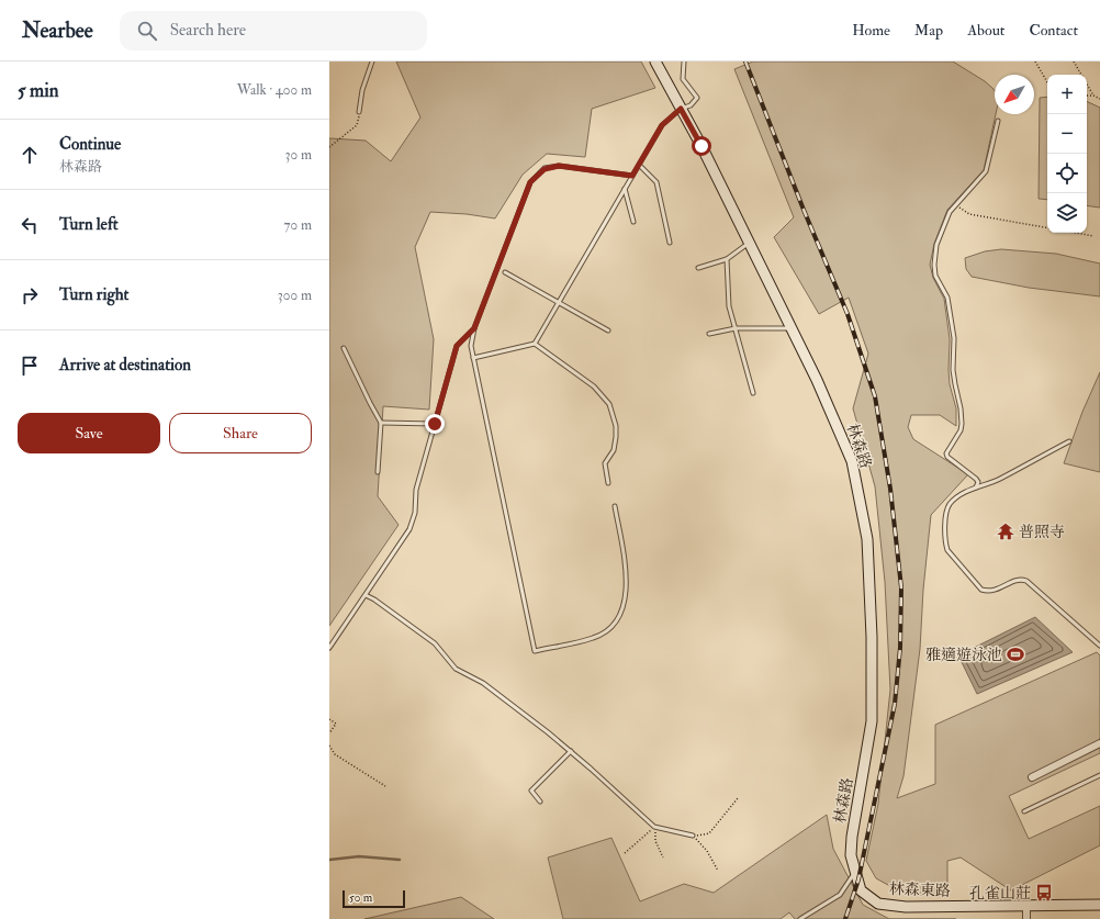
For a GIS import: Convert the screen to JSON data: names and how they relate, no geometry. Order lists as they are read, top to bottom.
{
  "streets": {
    "main road": ["林森路", "林森東路"]
  },
  "crossings": [
    ["林森路", "林森東路"]
  ],
  "places": {
    "temple": ["普照寺"],
    "sports": ["雅適遊泳池"],
    "bus stop": ["孔雀山莊"]
  },
  "scale_bar": "50 m",
  "north": "bottom left",
  "page": {
    "header": "Nearbee",
    "search": "Search here",
    "nav": [
      "Home",
      "Map",
      "About",
      "Contact"
    ],
    "heading": ["5 min", "Walk · 400 m"],
    "map_buttons": ["+", "−"],
    "list": [
      ["Continue", "林森路", "30 m"],
      ["Turn left", "70 m"],
      ["Turn right", "300 m"],
      "Arrive at destination"
    ],
    "buttons": ["Save", "Share"],
    "scale": "50 m"
  }
}
